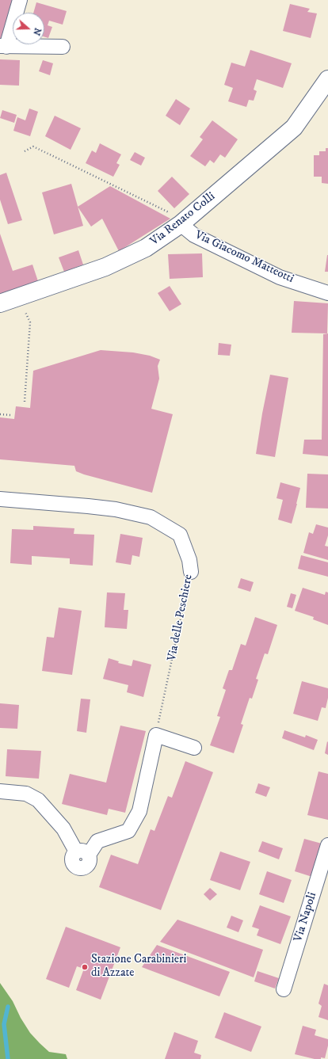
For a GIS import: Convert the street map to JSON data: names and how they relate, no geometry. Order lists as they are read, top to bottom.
{
  "streets": {
    "street": [
      "Via Renato Colli",
      "Via Giacomo Matteotti",
      "Via delle Peschiere",
      "Via Napoli"
    ]
  },
  "crossings": [
    ["Via Renato Colli", "Via Giacomo Matteotti"]
  ],
  "places": ["Stazione Carabinieri di Azzate"],
  "north": "right"
}
